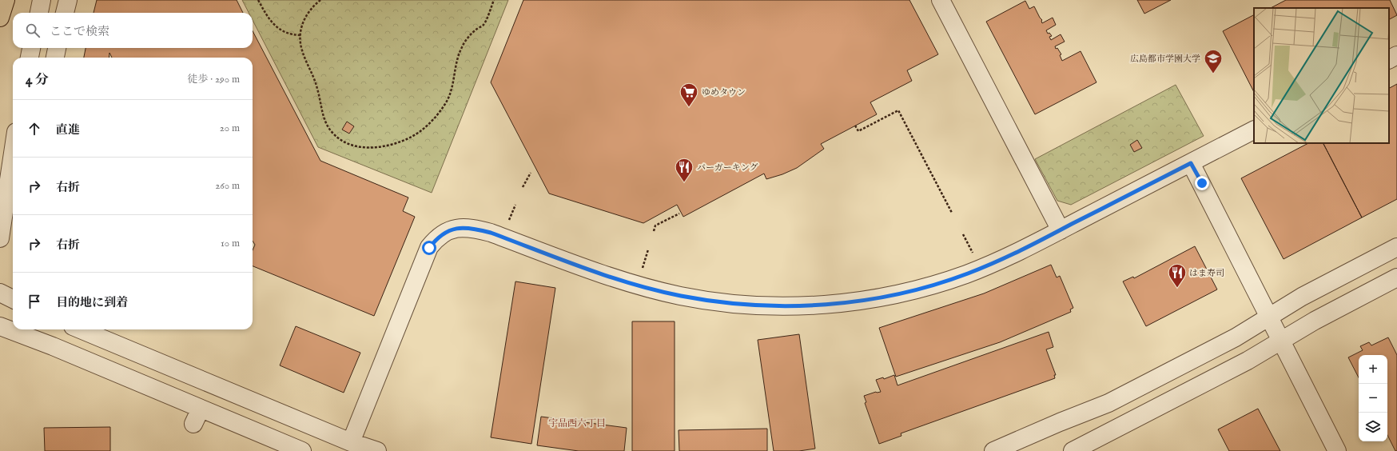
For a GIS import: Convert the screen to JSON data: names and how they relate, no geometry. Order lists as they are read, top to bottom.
{
  "districts": ["宇品西六丁目"],
  "places": {
    "school or university": ["広島都市学園大学"],
    "supermarket": ["ゆめタウン"],
    "restaurant": ["バーガーキング", "はま寿司"]
  },
  "page": {
    "search": "ここで検索",
    "heading": ["4 分", "徒歩 · 290 m"],
    "list": [
      ["直進", "20 m"],
      ["右折", "260 m"],
      ["右折", "10 m"],
      "目的地に到着"
    ],
    "map_buttons": ["+", "−"]
  }
}
